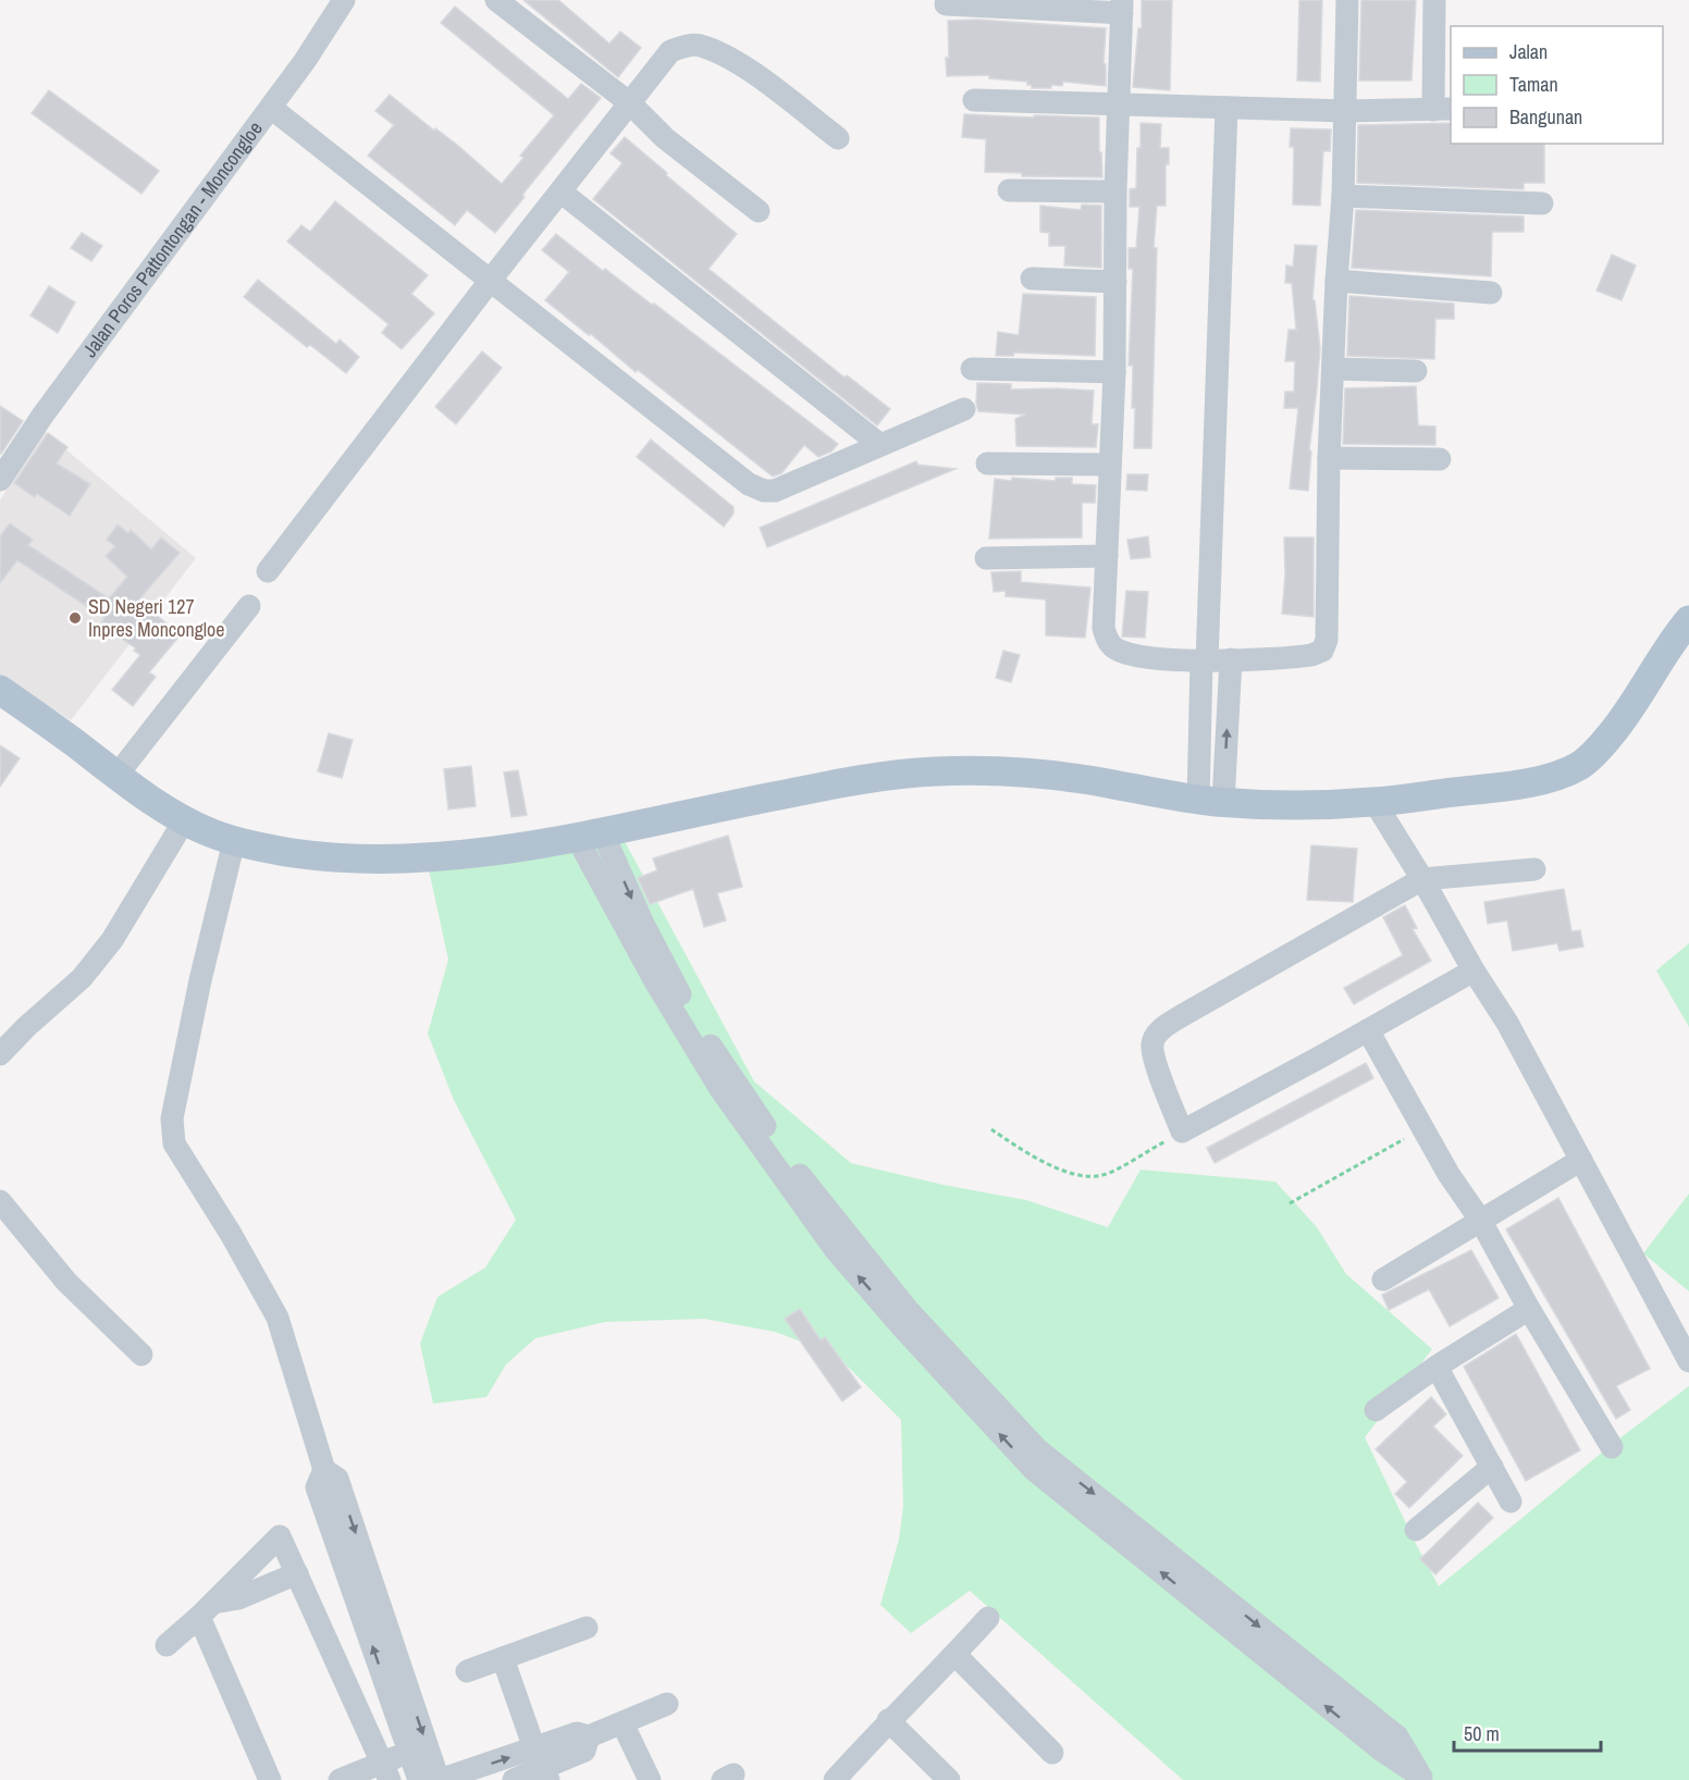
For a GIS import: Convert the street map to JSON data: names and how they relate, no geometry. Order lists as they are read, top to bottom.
{
  "streets": {
    "street": ["Jalan Poros Pattontongan - Moncongloe"]
  },
  "places": ["SD Negeri 127 Inpres Moncongloe"],
  "legend": ["Jalan", "Taman", "Bangunan"],
  "scale_bar": "50 m"
}
